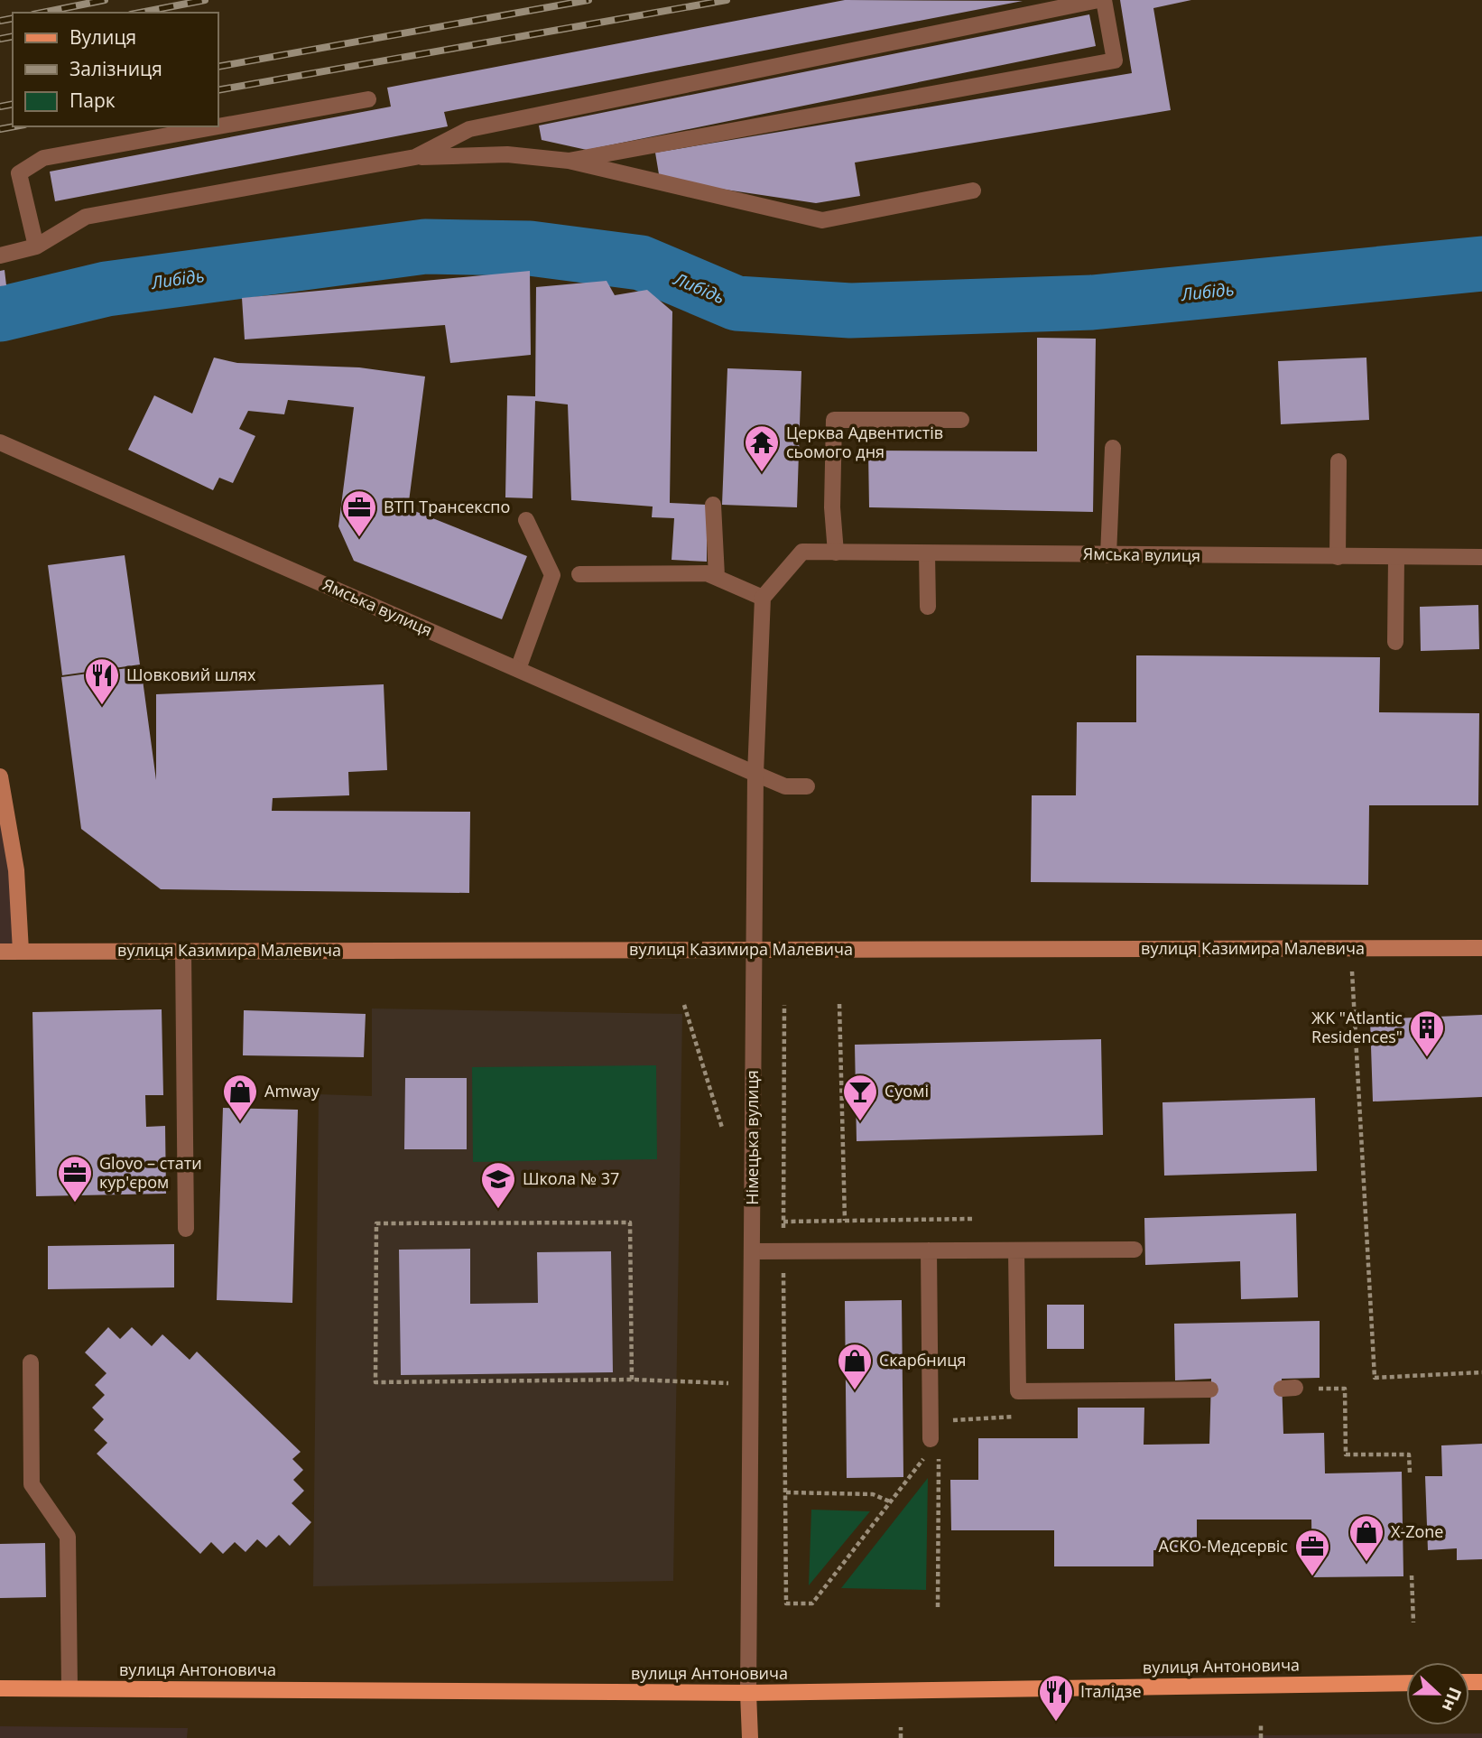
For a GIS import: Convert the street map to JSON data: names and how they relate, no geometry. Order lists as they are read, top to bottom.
{
  "streets": {
    "main road": ["вулиця Казимира Малевича", "Німецька вулиця", "вулиця Антоновича"],
    "street": ["Ямська вулиця"]
  },
  "crossings": [
    ["Ямська вулиця", "Німецька вулиця"],
    ["вулиця Казимира Малевича", "Німецька вулиця"],
    ["Німецька вулиця", "вулиця Антоновича"]
  ],
  "water": ["Либідь"],
  "places": {
    "temple": ["Церква Адвентистів сьомого дня"],
    "office": ["ВТП Трансекспо", "Glovo – стати кур'єром", "АСКО-Медсервіс"],
    "restaurant": ["Шовковий шлях", "Італідзе"],
    "building": ["ЖК \"Atlantic Residences\""],
    "shop": ["Amway", "Скарбниця", "X-Zone"],
    "bar": ["Суомі"],
    "school or university": ["Школа № 37"]
  },
  "legend": ["Вулиця", "Залізниця", "Парк"],
  "north": "right"
}
